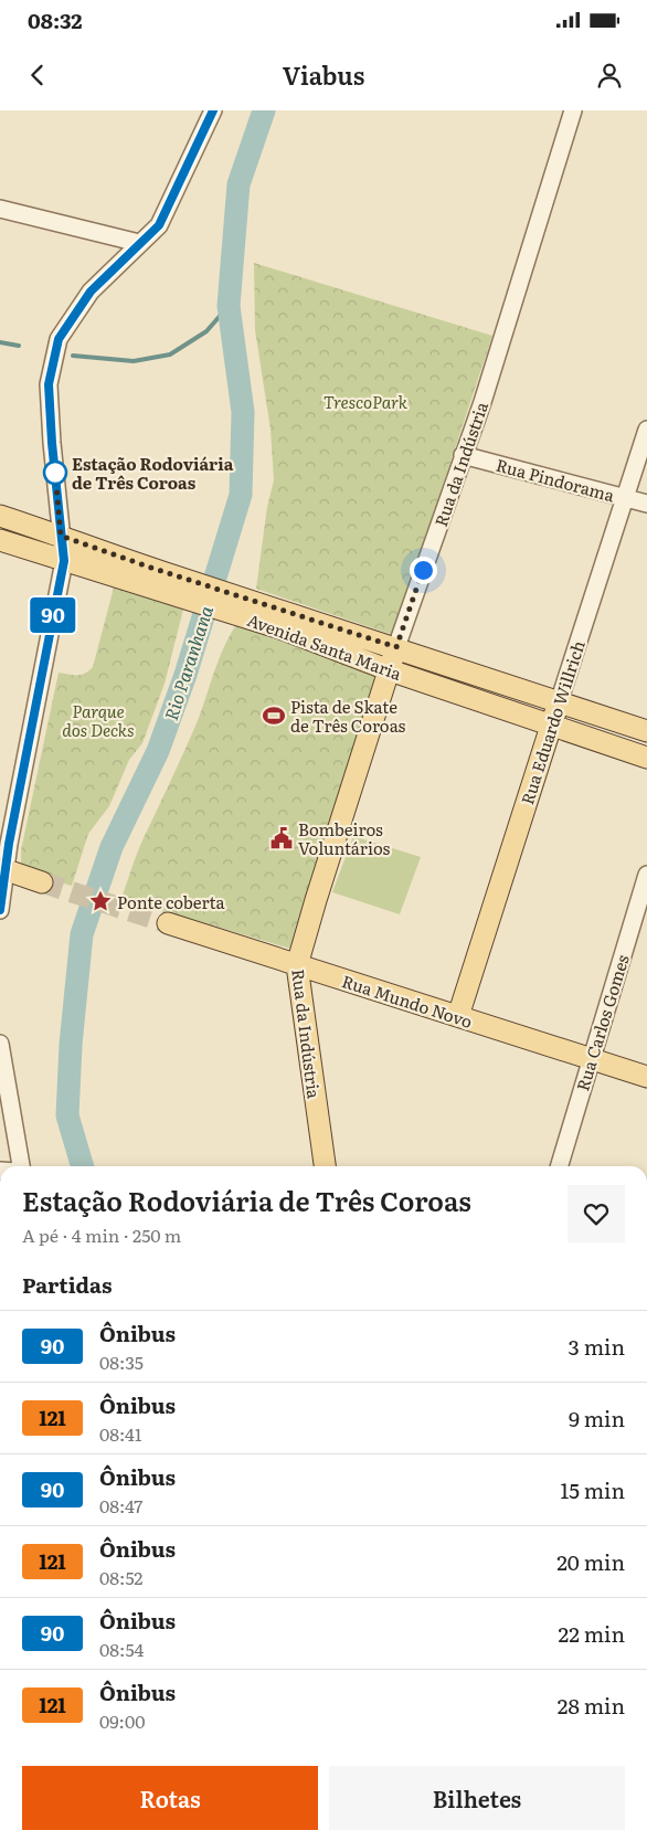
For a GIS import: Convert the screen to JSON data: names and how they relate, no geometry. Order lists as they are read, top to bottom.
{
  "streets": {
    "main road": [
      "Rua da Indústria",
      "Avenida Santa Maria",
      "Rua Eduardo Willrich",
      "Rua Mundo Novo"
    ],
    "street": ["Rua Pindorama", "Rua Carlos Gomes"]
  },
  "crossings": [
    ["Rua da Indústria", "Rua Pindorama"],
    ["Rua da Indústria", "Avenida Santa Maria"],
    ["Rua da Indústria", "Rua Mundo Novo"],
    ["Rua Pindorama", "Rua Eduardo Willrich"],
    ["Avenida Santa Maria", "Rua Eduardo Willrich"],
    ["Rua Eduardo Willrich", "Rua Mundo Novo"],
    ["Rua Mundo Novo", "Rua Carlos Gomes"]
  ],
  "water": ["Rio Paranhana"],
  "parks": ["TrescoPark", "Parque dos Decks"],
  "places": {
    "other": ["Estação Rodoviária de Três Coroas"],
    "sports": ["Pista de Skate de Três Coroas"],
    "public building": ["Bombeiros Voluntários"],
    "place": ["Ponte coberta"]
  },
  "lines": ["bus line 90"],
  "page": {
    "status": "08:32",
    "header": "Viabus",
    "on_map": "90",
    "heading": [
      ["Estação Rodoviária de Três Coroas", "A pé · 4 min · 250 m"],
      "Partidas"
    ],
    "list": [
      {
        "mark": "90",
        "name": "Ônibus",
        "note": "08:35",
        "value": "3 min"
      },
      {
        "mark": "121",
        "name": "Ônibus",
        "note": "08:41",
        "value": "9 min"
      },
      {
        "mark": "90",
        "name": "Ônibus",
        "note": "08:47",
        "value": "15 min"
      },
      {
        "mark": "121",
        "name": "Ônibus",
        "note": "08:52",
        "value": "20 min"
      },
      {
        "mark": "90",
        "name": "Ônibus",
        "note": "08:54",
        "value": "22 min"
      },
      {
        "mark": "121",
        "name": "Ônibus",
        "note": "09:00",
        "value": "28 min"
      }
    ],
    "buttons": ["Rotas", "Bilhetes"]
  }
}
